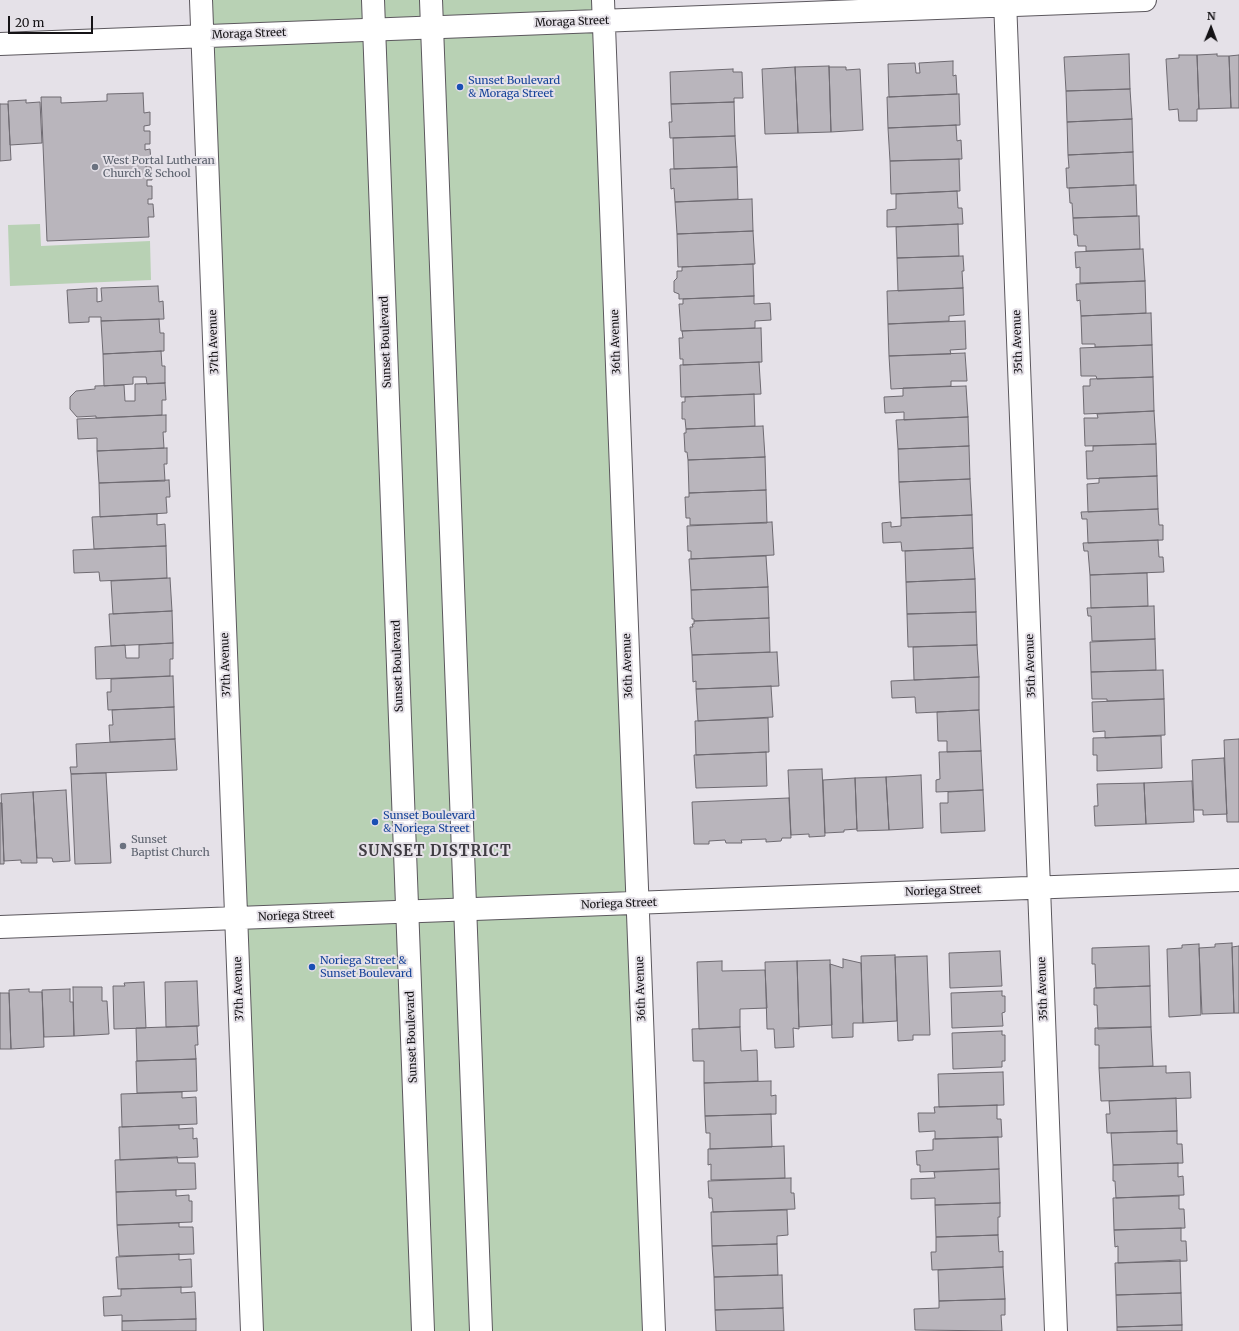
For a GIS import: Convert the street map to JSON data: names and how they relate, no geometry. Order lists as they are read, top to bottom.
{
  "streets": {
    "street": [
      "Moraga Street",
      "37th Avenue",
      "Sunset Boulevard",
      "36th Avenue",
      "35th Avenue",
      "Noriega Street"
    ]
  },
  "crossings": [
    ["Moraga Street", "37th Avenue"],
    ["Moraga Street", "Sunset Boulevard"],
    ["Moraga Street", "36th Avenue"],
    ["Moraga Street", "35th Avenue"],
    ["37th Avenue", "Noriega Street"],
    ["Sunset Boulevard", "Noriega Street"],
    ["36th Avenue", "Noriega Street"],
    ["35th Avenue", "Noriega Street"]
  ],
  "districts": ["SUNSET DISTRICT"],
  "places": [
    "Sunset Boulevard & Moraga Street",
    "West Portal Lutheran Church & School",
    "Sunset Boulevard & Noriega Street",
    "Sunset Baptist Church",
    "Noriega Street & Sunset Boulevard"
  ],
  "scale_bar": "20 m",
  "north": "top"
}
